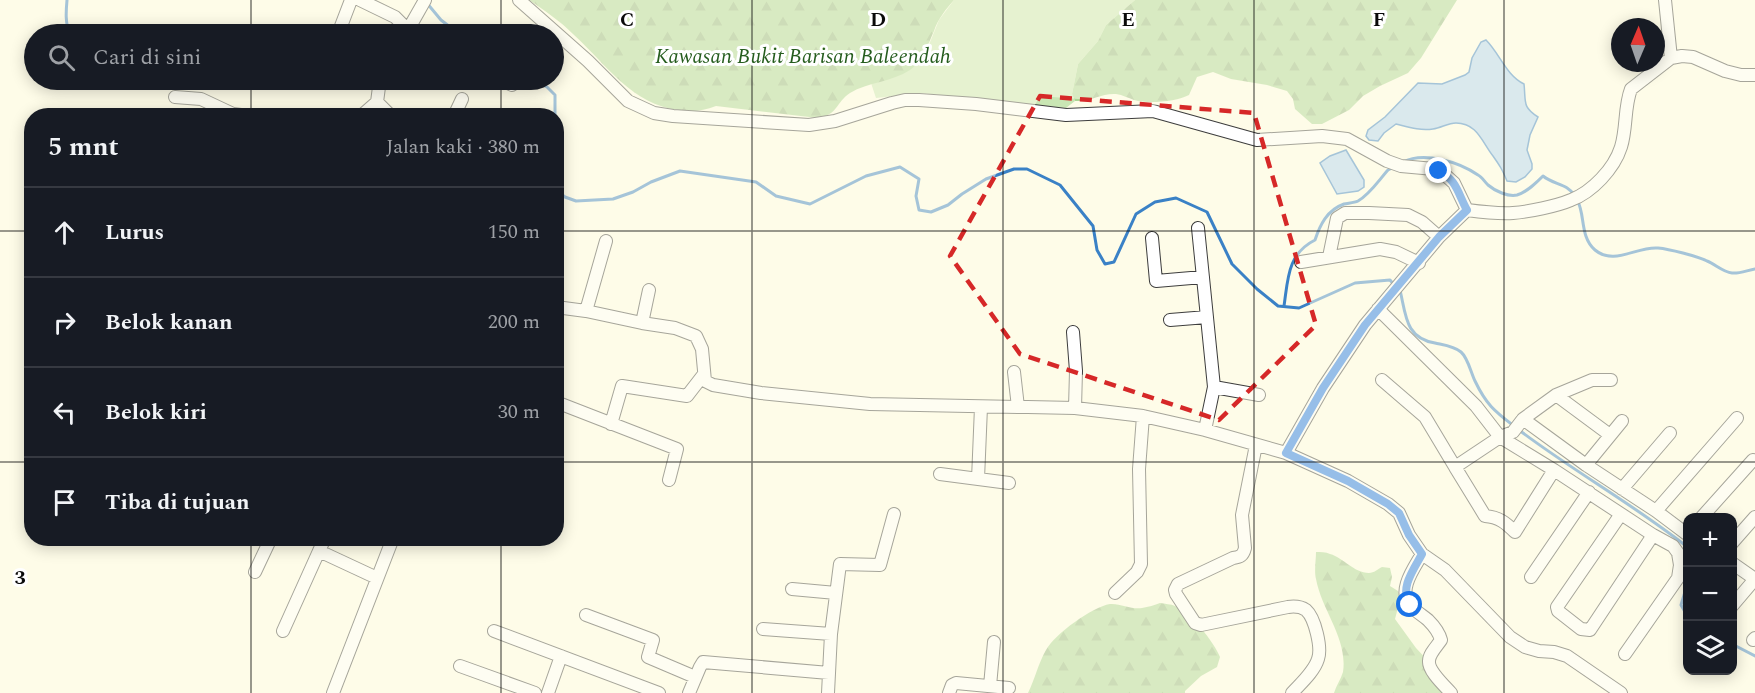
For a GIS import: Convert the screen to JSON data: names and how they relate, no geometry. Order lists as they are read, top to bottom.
{
  "parks": ["Kawasan Bukit Barisan Baleendah"],
  "north": "top",
  "page": {
    "search": "Cari di sini",
    "heading": ["5 mnt", "Jalan kaki · 380 m"],
    "list": [
      ["Lurus", "150 m"],
      ["Belok kanan", "200 m"],
      ["Belok kiri", "30 m"],
      "Tiba di tujuan"
    ],
    "map_buttons": ["+", "−"]
  },
  "grid": {
    "columns": [
      "C",
      "D",
      "E",
      "F"
    ],
    "rows": ["3"]
  }
}
